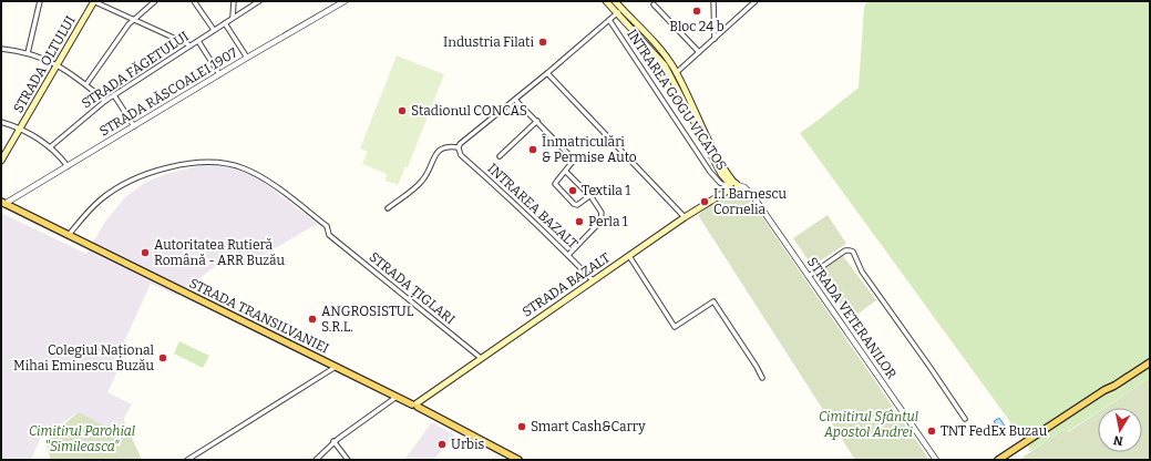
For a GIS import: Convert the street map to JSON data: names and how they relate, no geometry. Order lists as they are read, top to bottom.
{
  "streets": {
    "main road": ["STRADA OLTULUI", "STRADA BAZALT", "STRADA TRANSILVANIEI"],
    "street": [
      "STRADA FĂGETULUI",
      "STRADA RĂSCOALEI 1907",
      "INTRAREA GOGU VICATOS",
      "INTRAREA BAZALT",
      "STRADA ȚIGLARI",
      "STRADA VETERANILOR"
    ]
  },
  "crossings": [
    ["STRADA RĂSCOALEI 1907", "STRADA TRANSILVANIEI"],
    ["INTRAREA GOGU VICATOS", "STRADA BAZALT"],
    ["INTRAREA GOGU VICATOS", "STRADA VETERANILOR"],
    ["INTRAREA BAZALT", "STRADA BAZALT"],
    ["STRADA BAZALT", "STRADA ȚIGLARI"],
    ["STRADA BAZALT", "STRADA TRANSILVANIEI"],
    ["STRADA BAZALT", "STRADA VETERANILOR"],
    ["STRADA ȚIGLARI", "STRADA TRANSILVANIEI"]
  ],
  "parks": ["Cimitirul Sfântul Apostol Andrei", "Cimitirul Parohial \"Simileasca\""],
  "places": [
    "Bloc 24 b",
    "Industria Filati",
    "Stadionul CONCAS",
    "Înmatriculări & Permise Auto",
    "Textila 1",
    "I.I Barnescu Cornelia",
    "Perla 1",
    "Autoritatea Rutieră Română - ARR Buzău",
    "ANGROSISTUL S.R.L.",
    "Colegiul Național Mihai Eminescu Buzău",
    "Smart Cash&Carry",
    "TNT FedEx Buzau",
    "Urbis"
  ],
  "north": "bottom"
}
